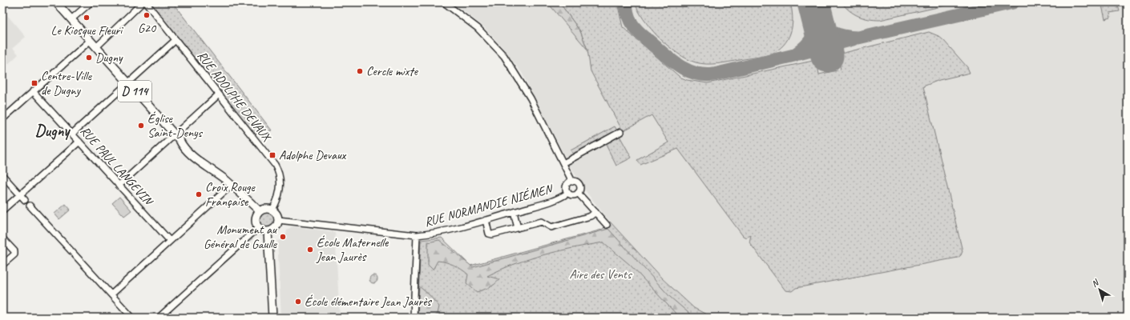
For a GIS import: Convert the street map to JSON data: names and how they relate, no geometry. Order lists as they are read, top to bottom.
{
  "streets": {
    "main road": ["D 114"],
    "street": ["RUE ADOLPHE DEVAUX", "RUE PAUL LANGEVIN", "RUE NORMANDIE NIÉMEN"]
  },
  "crossings": [
    ["D 114", "RUE ADOLPHE DEVAUX"],
    ["D 114", "RUE NORMANDIE NIÉMEN"],
    ["RUE ADOLPHE DEVAUX", "RUE NORMANDIE NIÉMEN"]
  ],
  "districts": ["Dugny"],
  "parks": ["Aire des Vents"],
  "places": {
    "other": [
      "G20",
      "Le Kiosque Fleuri",
      "Dugny",
      "Cercle mixte",
      "Église Saint-Denys",
      "Croix Rouge Française",
      "Monument au Général de Gaulle",
      "École Maternelle Jean Jaurès",
      "École élémentaire Jean Jaurès"
    ],
    "transit": ["Centre-Ville de Dugny", "Adolphe Devaux"]
  },
  "north": "top left"
}
